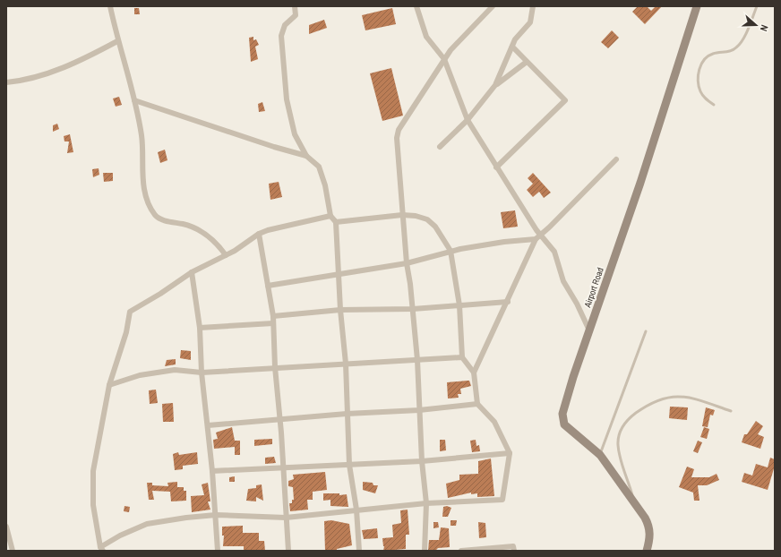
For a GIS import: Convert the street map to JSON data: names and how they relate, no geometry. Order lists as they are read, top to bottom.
{
  "streets": {
    "street": ["Airport Road"]
  },
  "north": "right"
}
